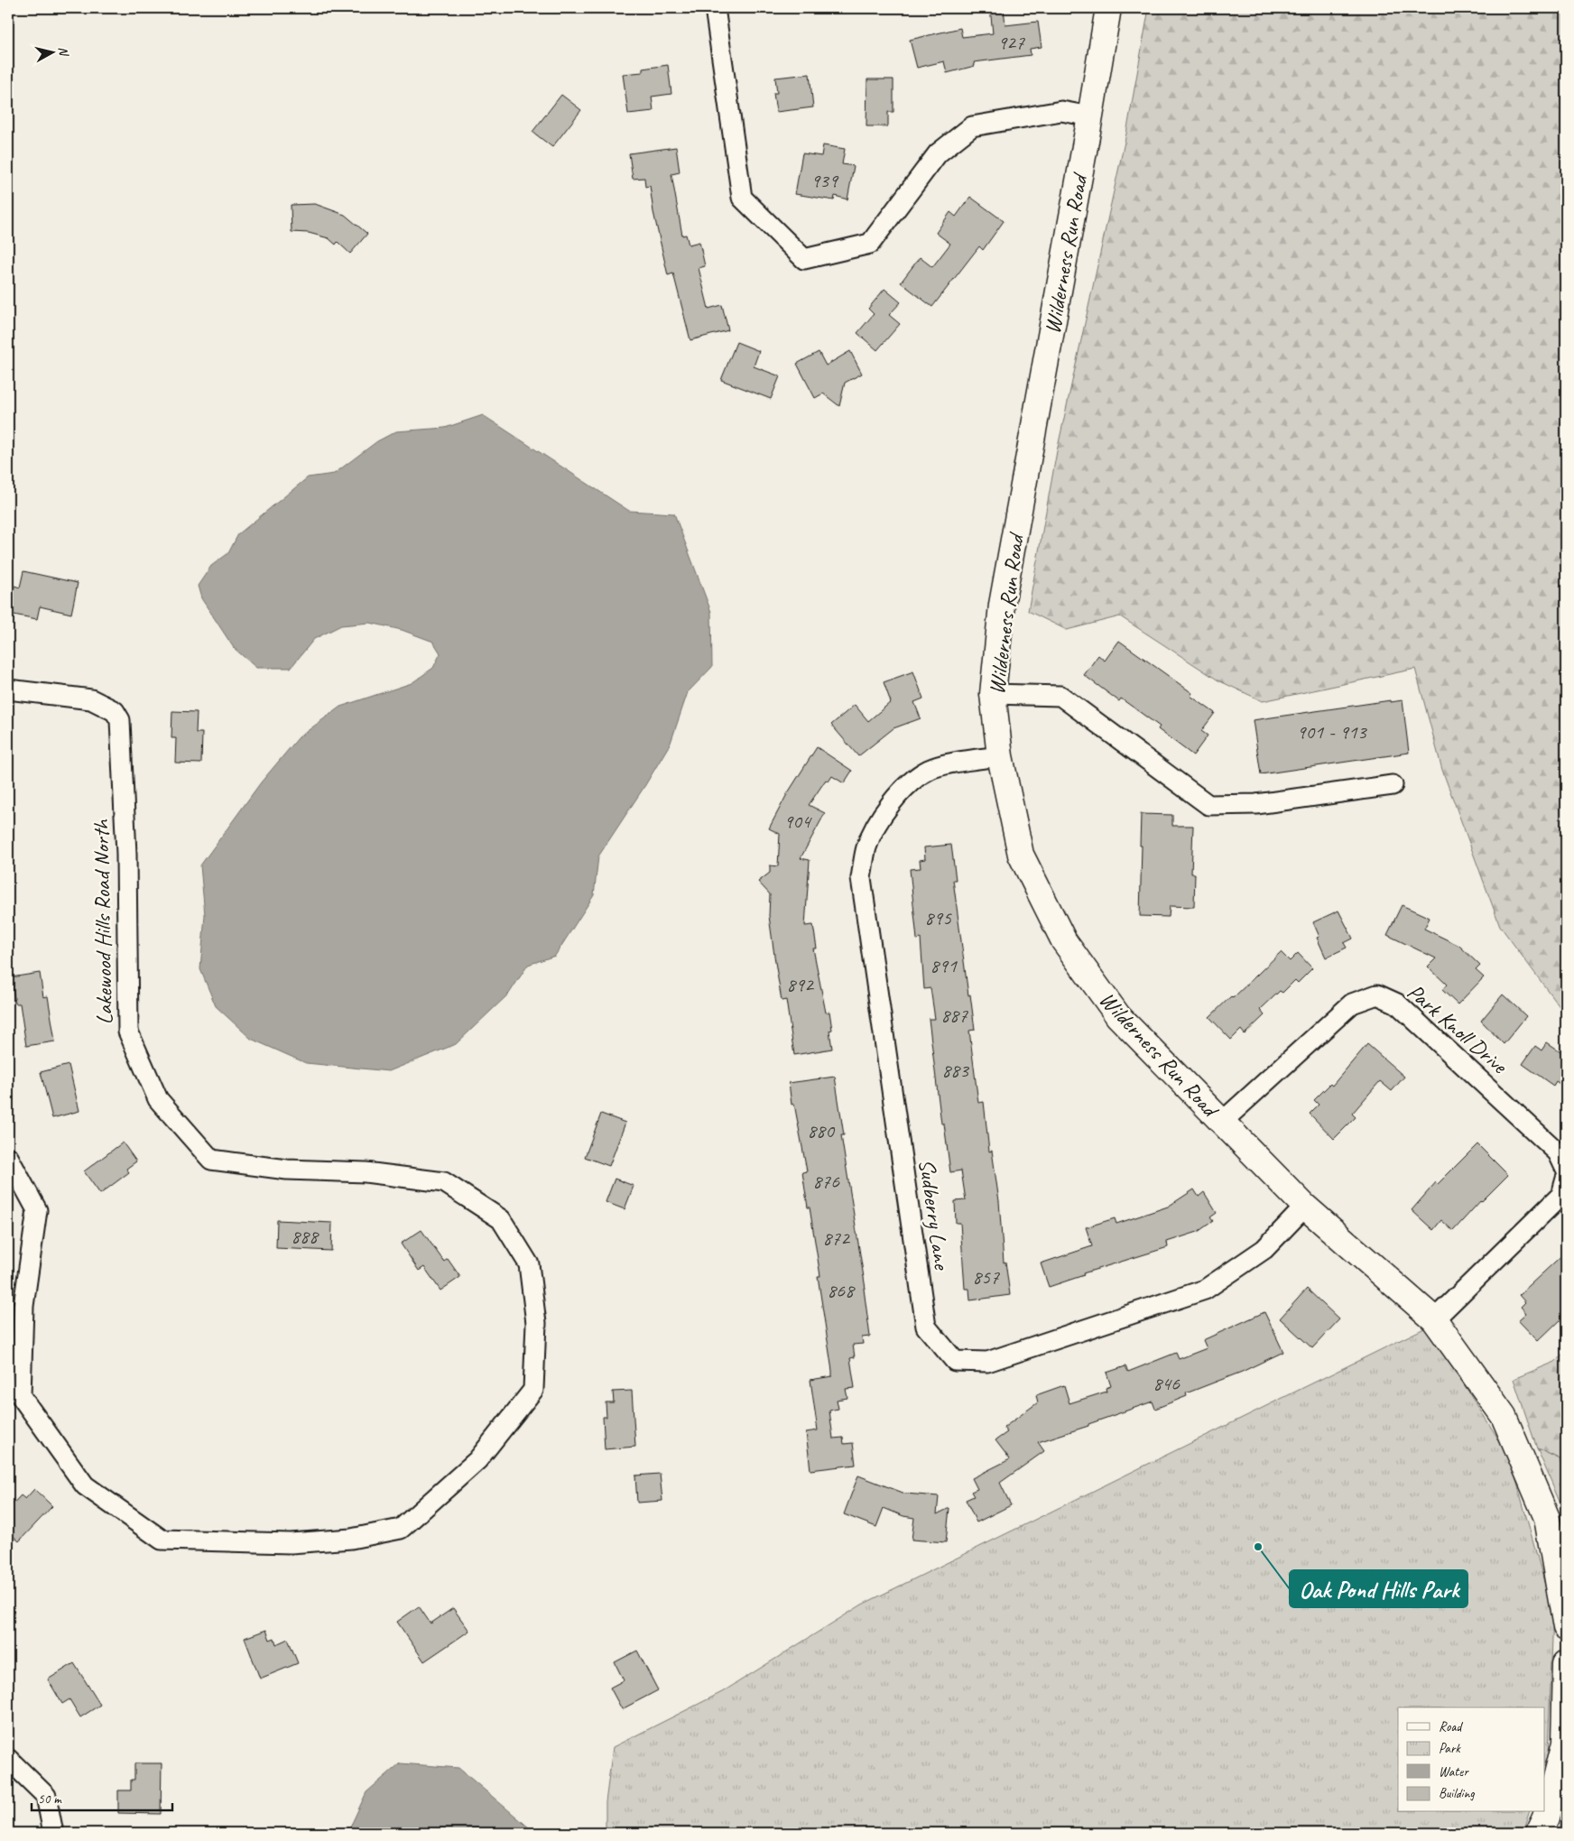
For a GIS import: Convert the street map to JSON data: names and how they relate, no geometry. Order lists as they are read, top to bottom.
{
  "streets": {
    "street": [
      "Wilderness Run Road",
      "Lakewood Hills Road North",
      "Park Knoll Drive",
      "Sudberry Lane"
    ]
  },
  "crossings": [
    ["Wilderness Run Road", "Park Knoll Drive"],
    ["Wilderness Run Road", "Sudberry Lane"]
  ],
  "places": ["Oak Pond Hills Park"],
  "house_numbers": [
    "927",
    "939",
    "901 - 913",
    "904",
    "895",
    "891",
    "892",
    "887",
    "883",
    "880",
    "876",
    "888",
    "872",
    "857",
    "868",
    "846"
  ],
  "legend": [
    "Road",
    "Park",
    "Water",
    "Building"
  ],
  "scale_bar": "50 m",
  "north": "right"
}
